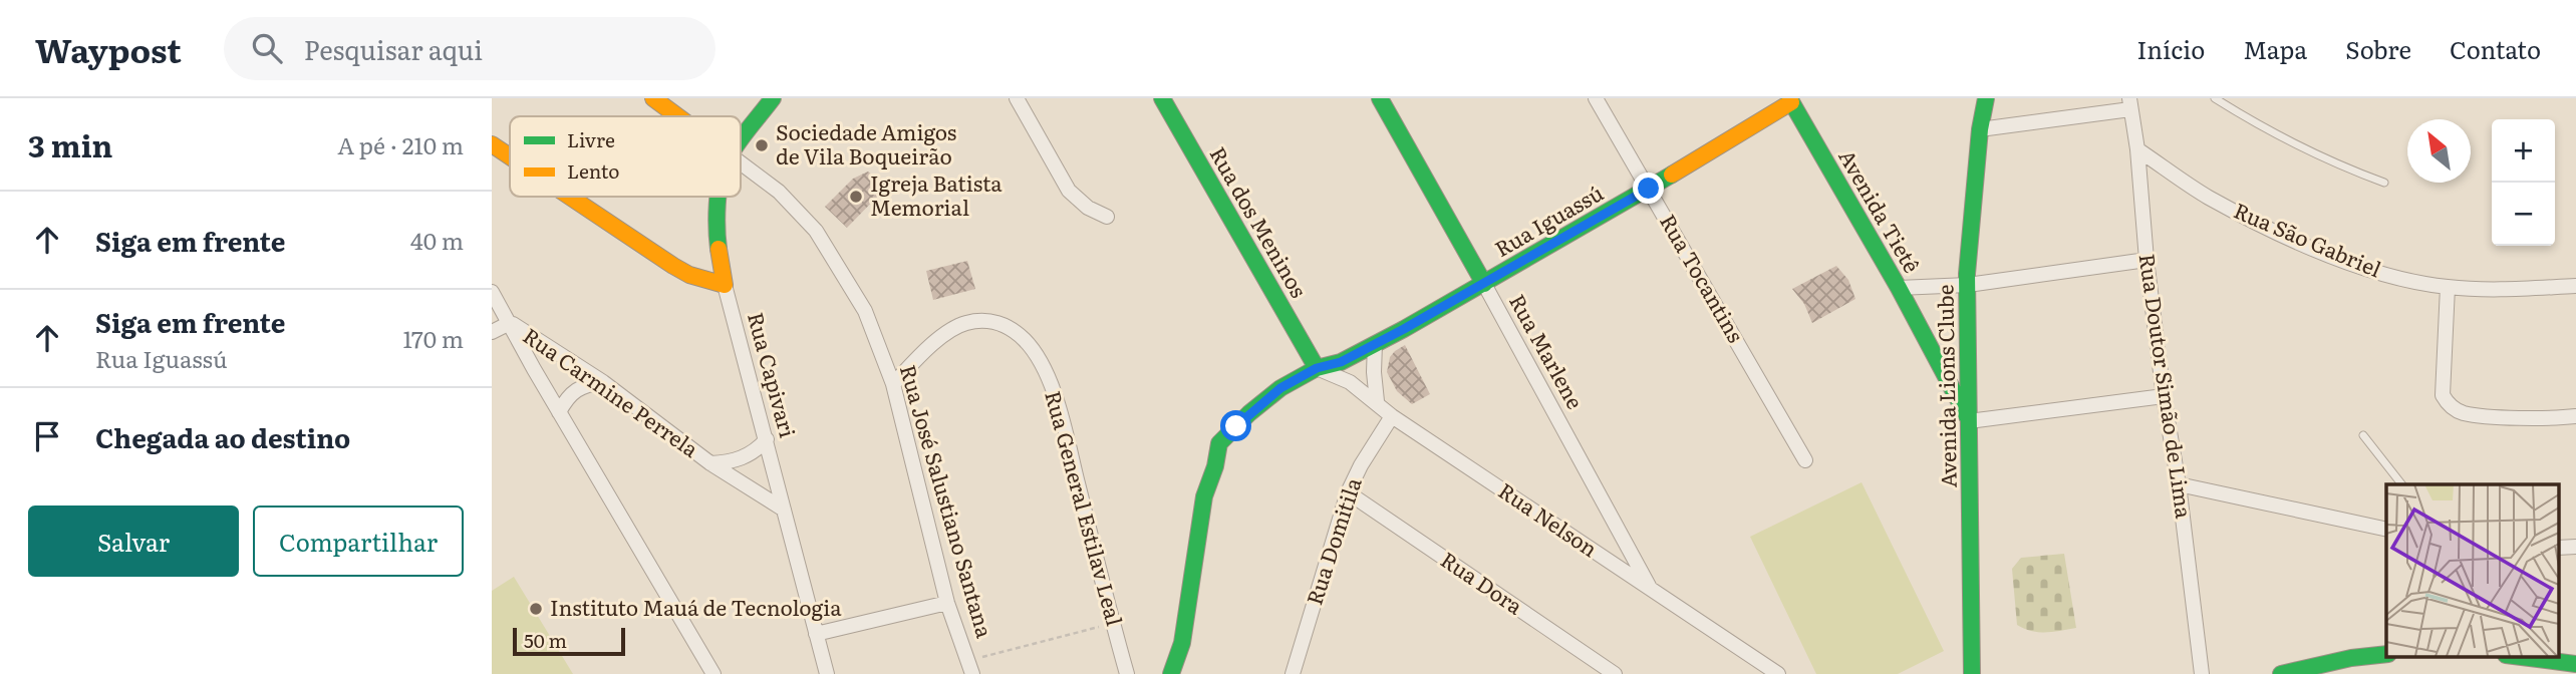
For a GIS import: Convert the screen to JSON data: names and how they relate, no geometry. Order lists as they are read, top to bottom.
{
  "streets": {
    "street": [
      "Avenida Tietê",
      "Rua Iguassú",
      "Rua dos Meninos",
      "Rua São Gabriel",
      "Rua Tocantins",
      "Rua Marlene",
      "Rua Capivari",
      "Avenida Lions Clube",
      "Rua Doutor Simão de Lima",
      "Rua Carmine Perrela",
      "Rua José Salustiano Santana",
      "Rua General Estilav Leal",
      "Rua Nelson",
      "Rua Domitila",
      "Rua Dora"
    ]
  },
  "crossings": [
    ["Avenida Tietê", "Rua Iguassú"],
    ["Avenida Tietê", "Avenida Lions Clube"],
    ["Rua Iguassú", "Rua dos Meninos"],
    ["Rua Iguassú", "Rua Tocantins"],
    ["Rua Iguassú", "Rua Marlene"],
    ["Rua Iguassú", "Rua Nelson"],
    ["Rua dos Meninos", "Rua Nelson"],
    ["Rua São Gabriel", "Rua Doutor Simão de Lima"],
    ["Rua Marlene", "Rua Nelson"],
    ["Rua Capivari", "Rua Carmine Perrela"],
    ["Rua José Salustiano Santana", "Rua General Estilav Leal"],
    ["Rua Nelson", "Rua Domitila"],
    ["Rua Domitila", "Rua Dora"]
  ],
  "places": ["Sociedade Amigos de Vila Boqueirão", "Igreja Batista Memorial", "Instituto Mauá de Tecnologia"],
  "legend": ["Livre", "Lento"],
  "scale_bar": "50 m",
  "north": "top left",
  "page": {
    "header": "Waypost",
    "search": "Pesquisar aqui",
    "nav": [
      "Início",
      "Mapa",
      "Sobre",
      "Contato"
    ],
    "heading": ["3 min", "A pé · 210 m"],
    "map_buttons": ["+", "−"],
    "list": [
      ["Siga em frente", "40 m"],
      ["Siga em frente", "Rua Iguassú", "170 m"],
      "Chegada ao destino"
    ],
    "buttons": ["Salvar", "Compartilhar"],
    "scale": "50 m"
  }
}
